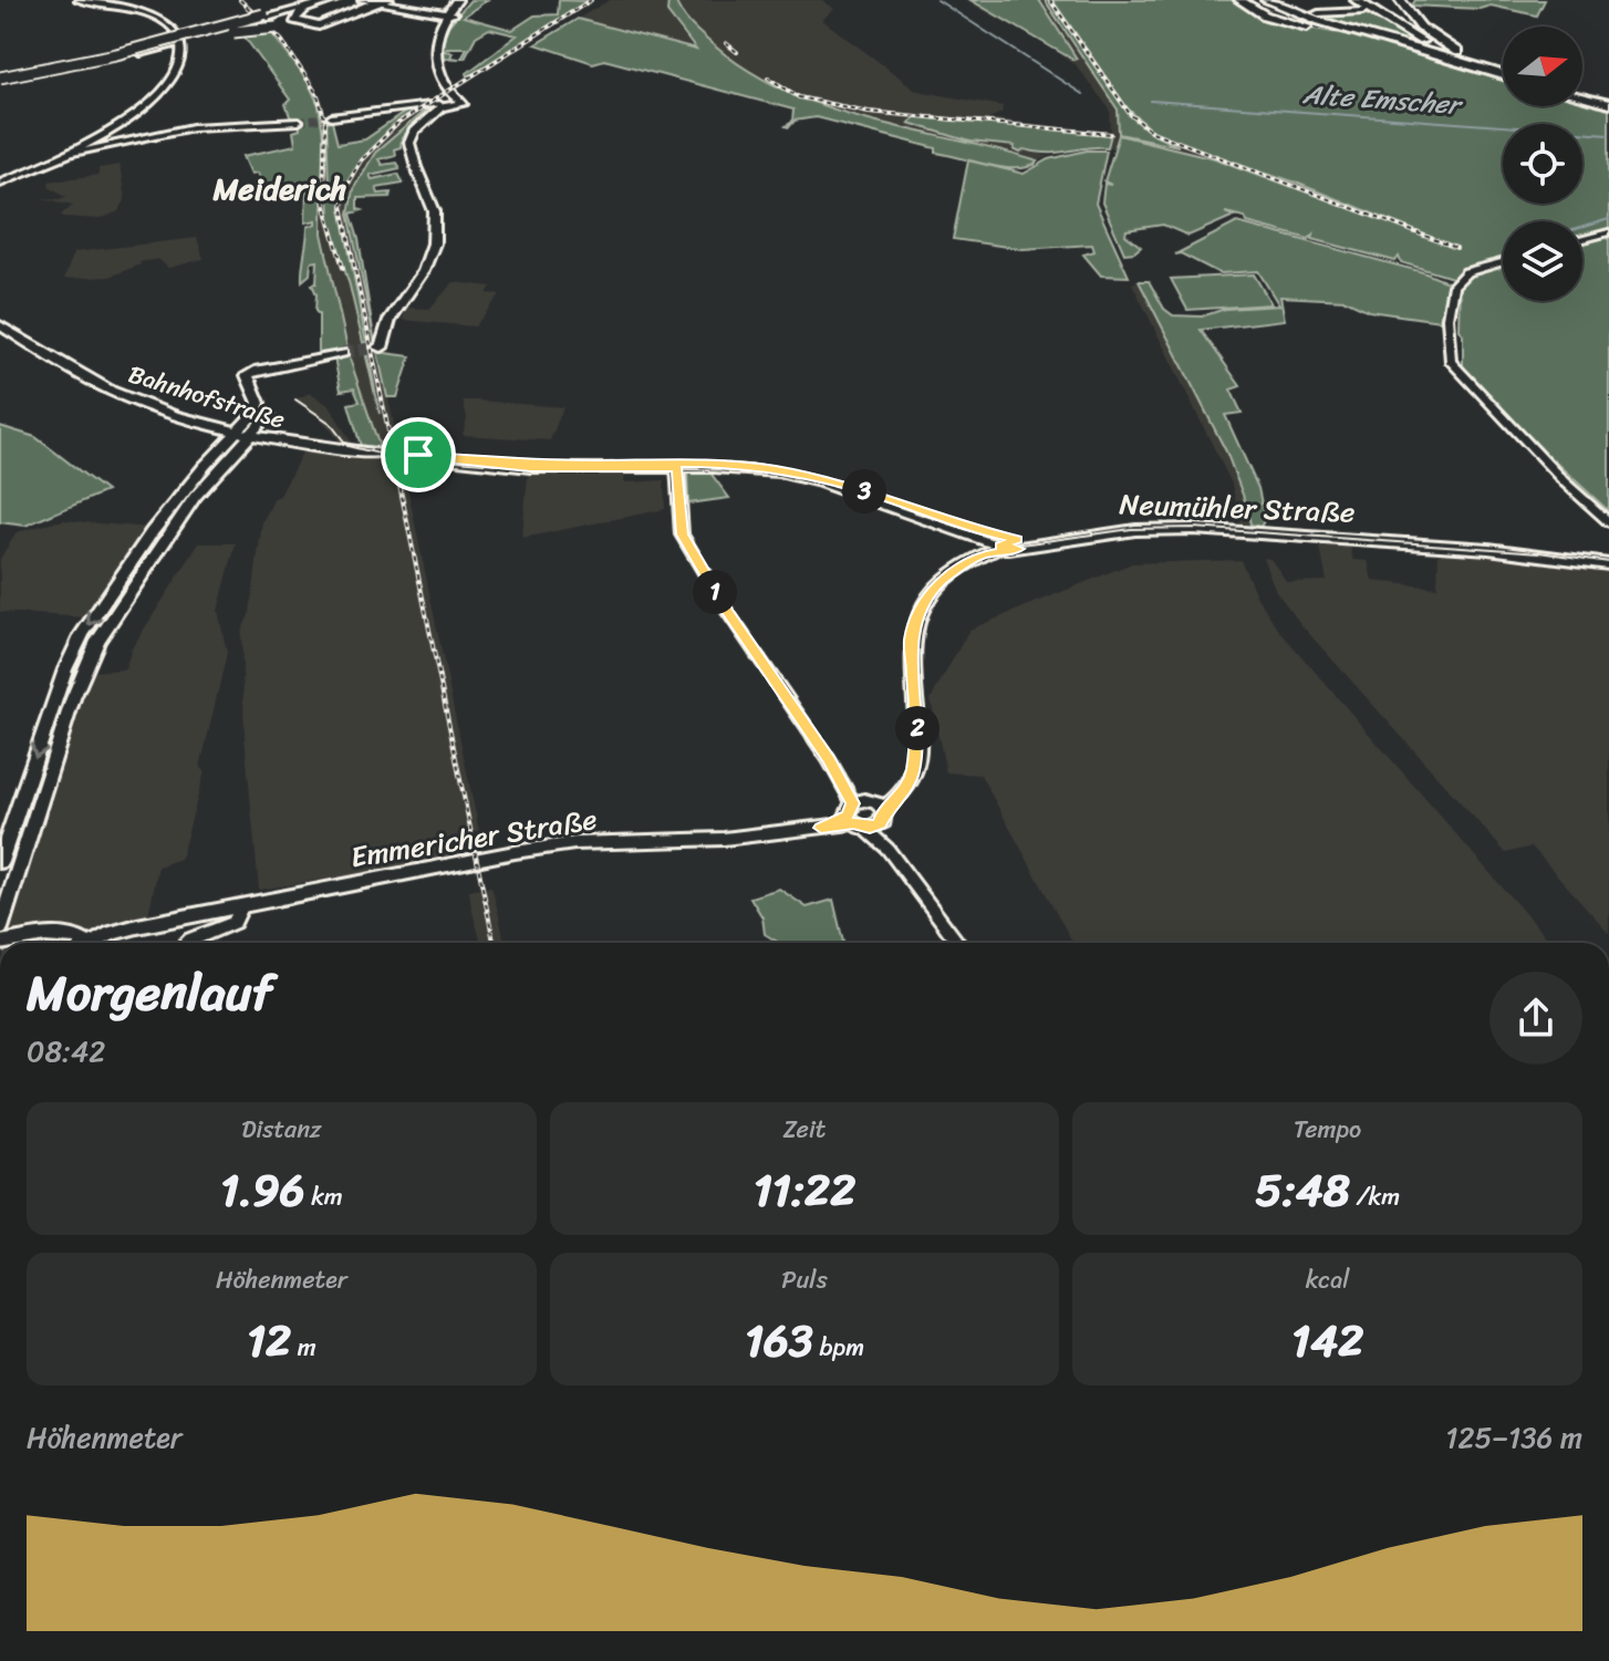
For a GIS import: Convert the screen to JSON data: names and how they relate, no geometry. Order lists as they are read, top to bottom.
{
  "streets": {
    "main road": ["Bahnhofstraße", "Neumühler Straße", "Emmericher Straße"]
  },
  "districts": ["Meiderich"],
  "water": ["Alte Emscher"],
  "north": "right",
  "page": {
    "pins": ["3", "1", "2"],
    "heading": ["Morgenlauf", "08:42"],
    "stats": [
      ["Distanz", "1.96 km"],
      ["Zeit", "11:22"],
      ["Tempo", "5:48 /km"],
      ["Höhenmeter", "12 m"],
      ["Puls", "163 bpm"],
      ["kcal", "142"]
    ],
    "chart": ["Höhenmeter", "125–136 m"]
  }
}
